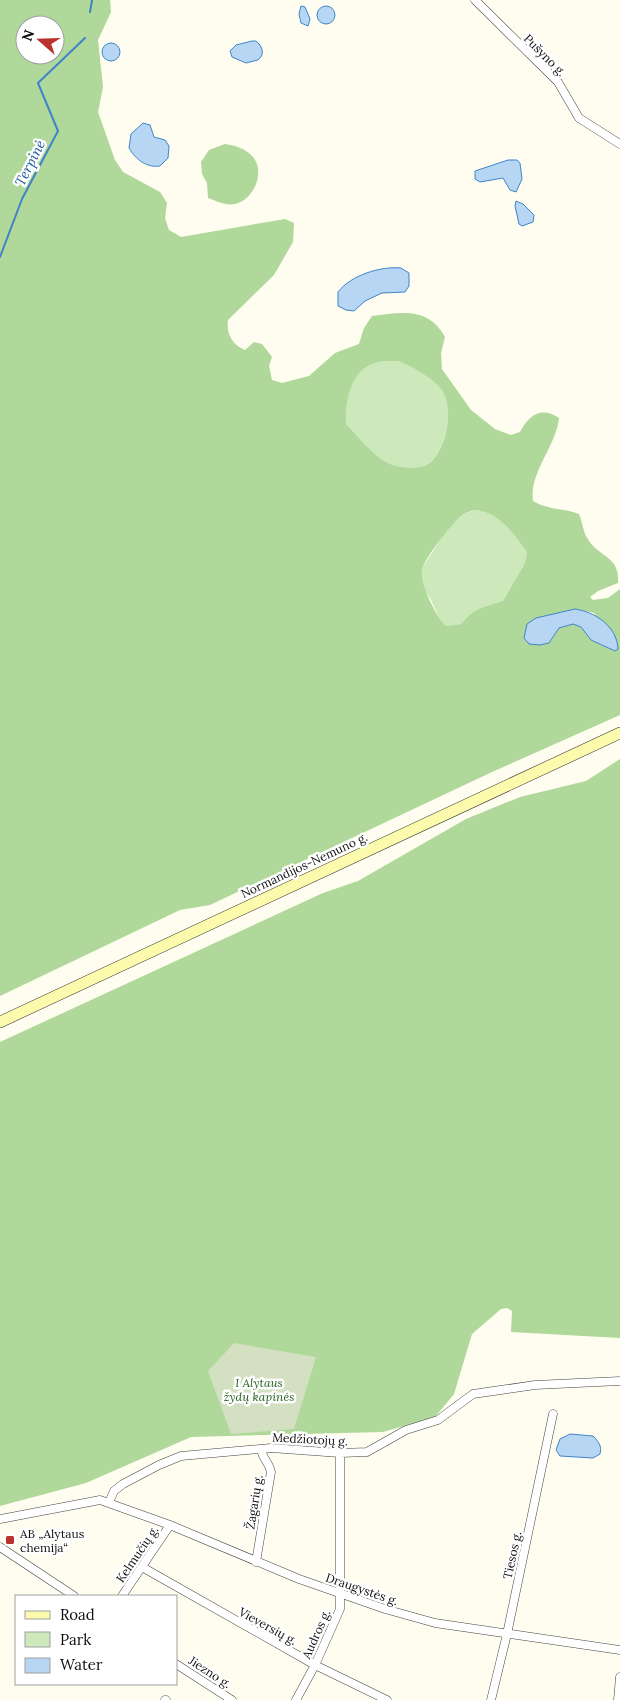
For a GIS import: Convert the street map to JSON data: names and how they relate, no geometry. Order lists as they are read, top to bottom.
{
  "streets": {
    "main road": ["Normandijos-Nemuno g."],
    "street": [
      "Pušyno g.",
      "Medžiotojų g.",
      "Žagarių g.",
      "Kelmučių g.",
      "Tiesos g.",
      "Draugystės g.",
      "Vieversių g.",
      "Audros g.",
      "Jiezno g."
    ]
  },
  "crossings": [
    ["Medžiotojų g.", "Žagarių g."],
    ["Medžiotojų g.", "Draugystės g."],
    ["Medžiotojų g.", "Audros g."],
    ["Žagarių g.", "Draugystės g."],
    ["Kelmučių g.", "Draugystės g."],
    ["Kelmučių g.", "Vieversių g."],
    ["Tiesos g.", "Draugystės g."],
    ["Draugystės g.", "Audros g."],
    ["Vieversių g.", "Audros g."]
  ],
  "water": ["Terpinė"],
  "parks": ["I Alytaus žydų kapinės"],
  "places": {
    "transit": ["AB „Alytaus chemija“"]
  },
  "legend": ["Road", "Park", "Water"],
  "north": "left"
}
